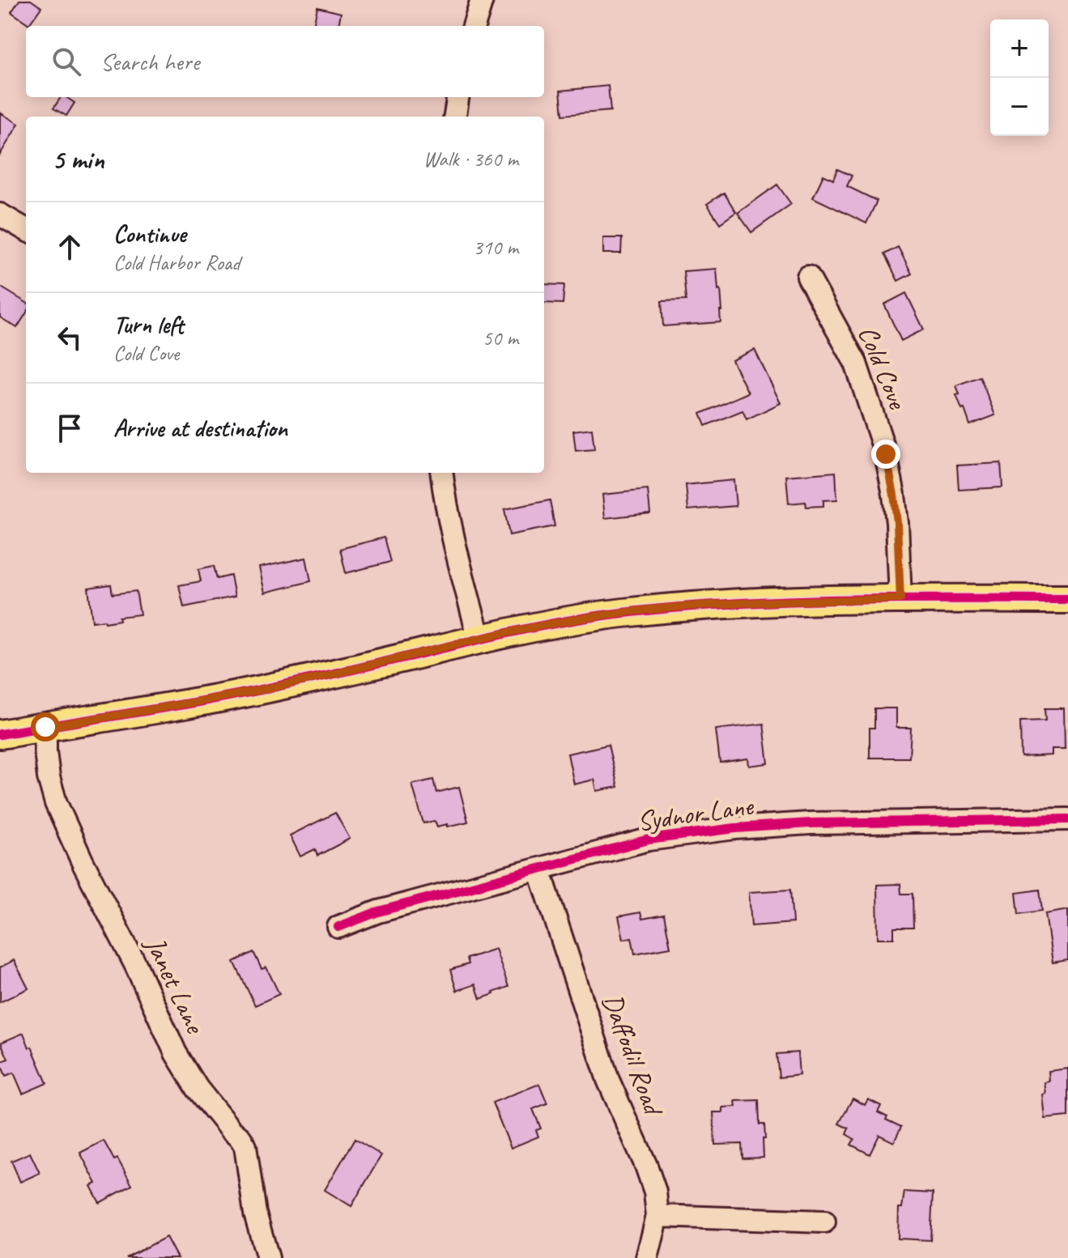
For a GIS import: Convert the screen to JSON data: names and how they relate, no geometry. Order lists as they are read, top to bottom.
{
  "streets": {
    "street": [
      "Cold Cove",
      "Sydnor Lane",
      "Janet Lane",
      "Daffodil Road"
    ]
  },
  "crossings": [
    ["Sydnor Lane", "Daffodil Road"]
  ],
  "page": {
    "map_buttons": ["+", "−"],
    "search": "Search here",
    "heading": ["5 min", "Walk · 360 m"],
    "list": [
      ["Continue", "Cold Harbor Road", "310 m"],
      ["Turn left", "Cold Cove", "50 m"],
      "Arrive at destination"
    ]
  }
}
